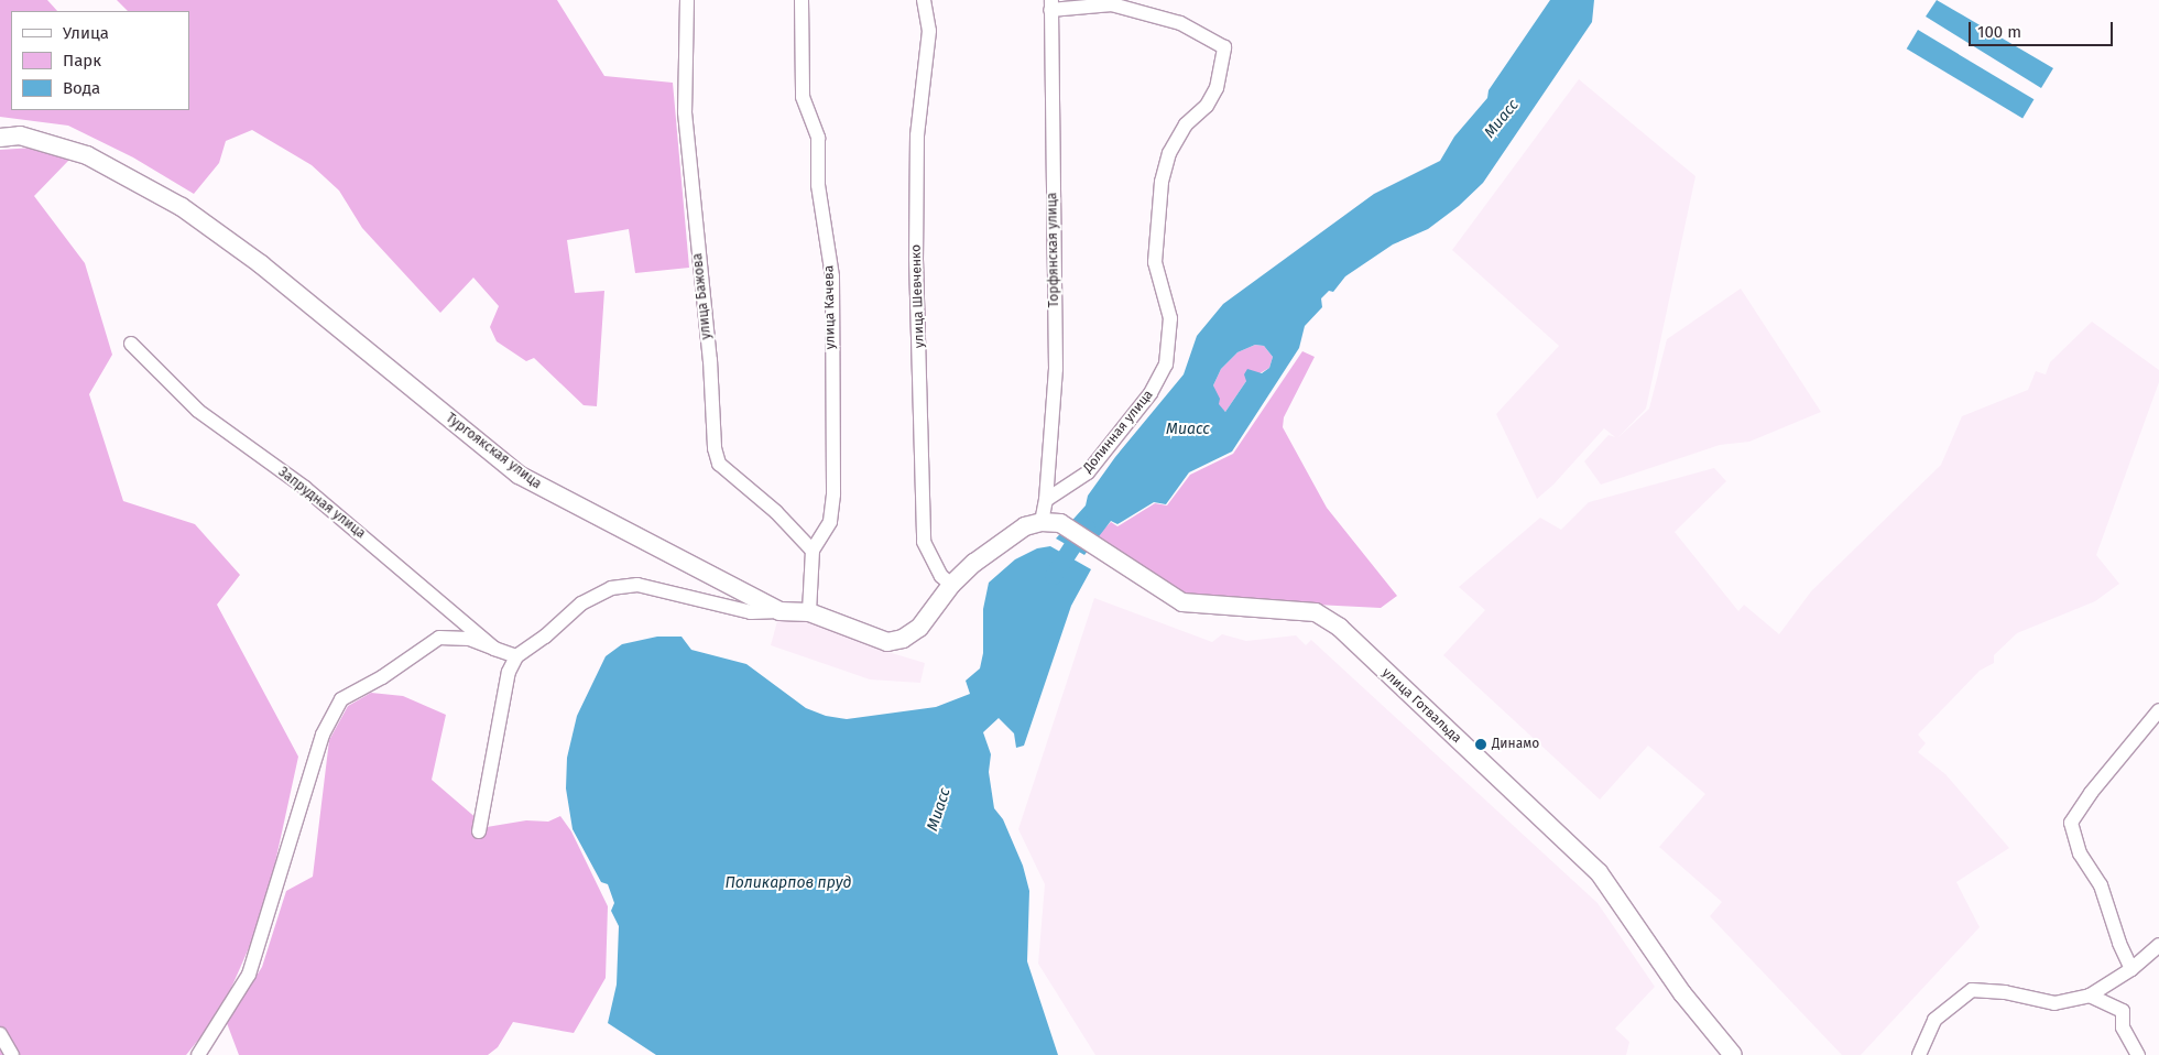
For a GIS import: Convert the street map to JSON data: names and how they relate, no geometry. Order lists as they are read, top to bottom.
{
  "streets": {
    "main road": ["Тургоякская улица", "улица Готвальда"],
    "street": [
      "Торфянская улица",
      "улица Бажова",
      "улица Шевченко",
      "улица Качева",
      "Долинная улица",
      "Запрудная улица"
    ]
  },
  "crossings": [
    ["Торфянская улица", "Долинная улица"],
    ["улица Бажова", "улица Качева"],
    ["улица Шевченко", "Тургоякская улица"],
    ["улица Качева", "Тургоякская улица"],
    ["Тургоякская улица", "улица Готвальда"]
  ],
  "water": ["Миасс", "Поликарпов пруд"],
  "places": ["Динамо"],
  "legend": ["Улица", "Парк", "Вода"],
  "scale_bar": "100 m"
}
